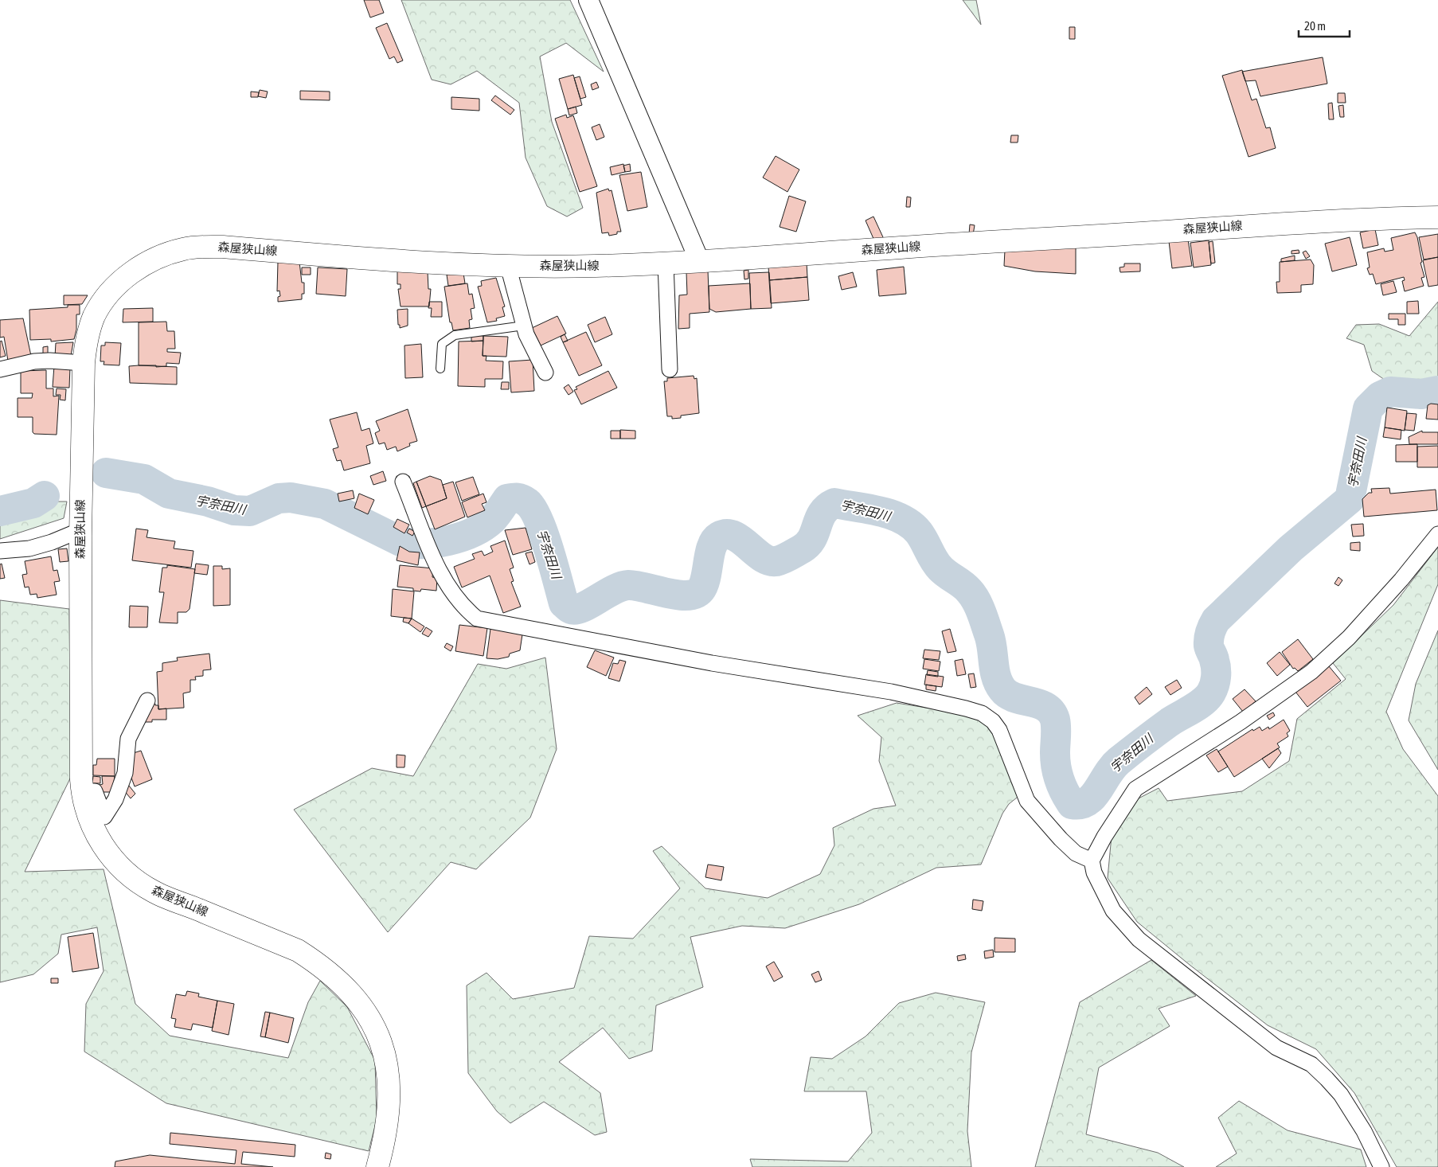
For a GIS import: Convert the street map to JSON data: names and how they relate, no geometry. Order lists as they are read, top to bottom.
{
  "streets": {
    "main road": ["森屋狭山線"]
  },
  "water": ["宇奈田川"],
  "scale_bar": "20 m"
}
